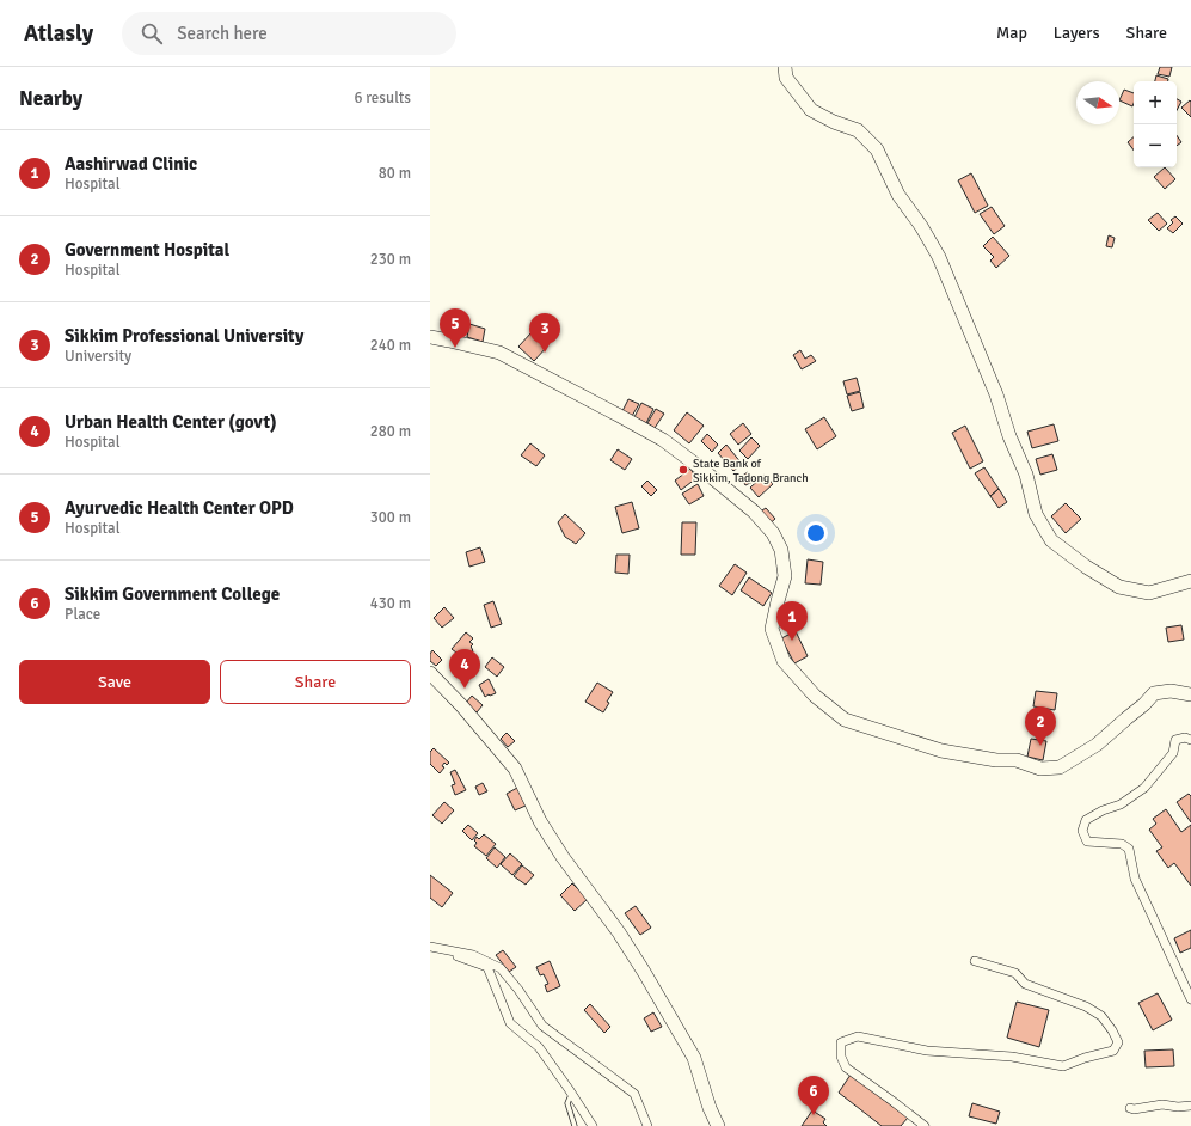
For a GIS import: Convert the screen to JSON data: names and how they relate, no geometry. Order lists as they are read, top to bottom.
{
  "places": ["State Bank of Sikkim, Tadong Branch"],
  "north": "right",
  "page": {
    "header": "Atlasly",
    "search": "Search here",
    "nav": ["Map", "Layers", "Share"],
    "heading": ["Nearby", "6 results"],
    "map_buttons": ["+", "−"],
    "list": [
      {
        "mark": "1",
        "name": "Aashirwad Clinic",
        "note": "Hospital",
        "value": "80 m"
      },
      {
        "mark": "2",
        "name": "Government Hospital",
        "note": "Hospital",
        "value": "230 m"
      },
      {
        "mark": "3",
        "name": "Sikkim Professional University",
        "note": "University",
        "value": "240 m"
      },
      {
        "mark": "4",
        "name": "Urban Health Center (govt)",
        "note": "Hospital",
        "value": "280 m"
      },
      {
        "mark": "5",
        "name": "Ayurvedic Health Center OPD",
        "note": "Hospital",
        "value": "300 m"
      },
      {
        "mark": "6",
        "name": "Sikkim Government College",
        "note": "Place",
        "value": "430 m"
      }
    ],
    "pins": [
      "5",
      "3",
      "1",
      "4",
      "2",
      "6"
    ],
    "buttons": ["Save", "Share"]
  }
}
